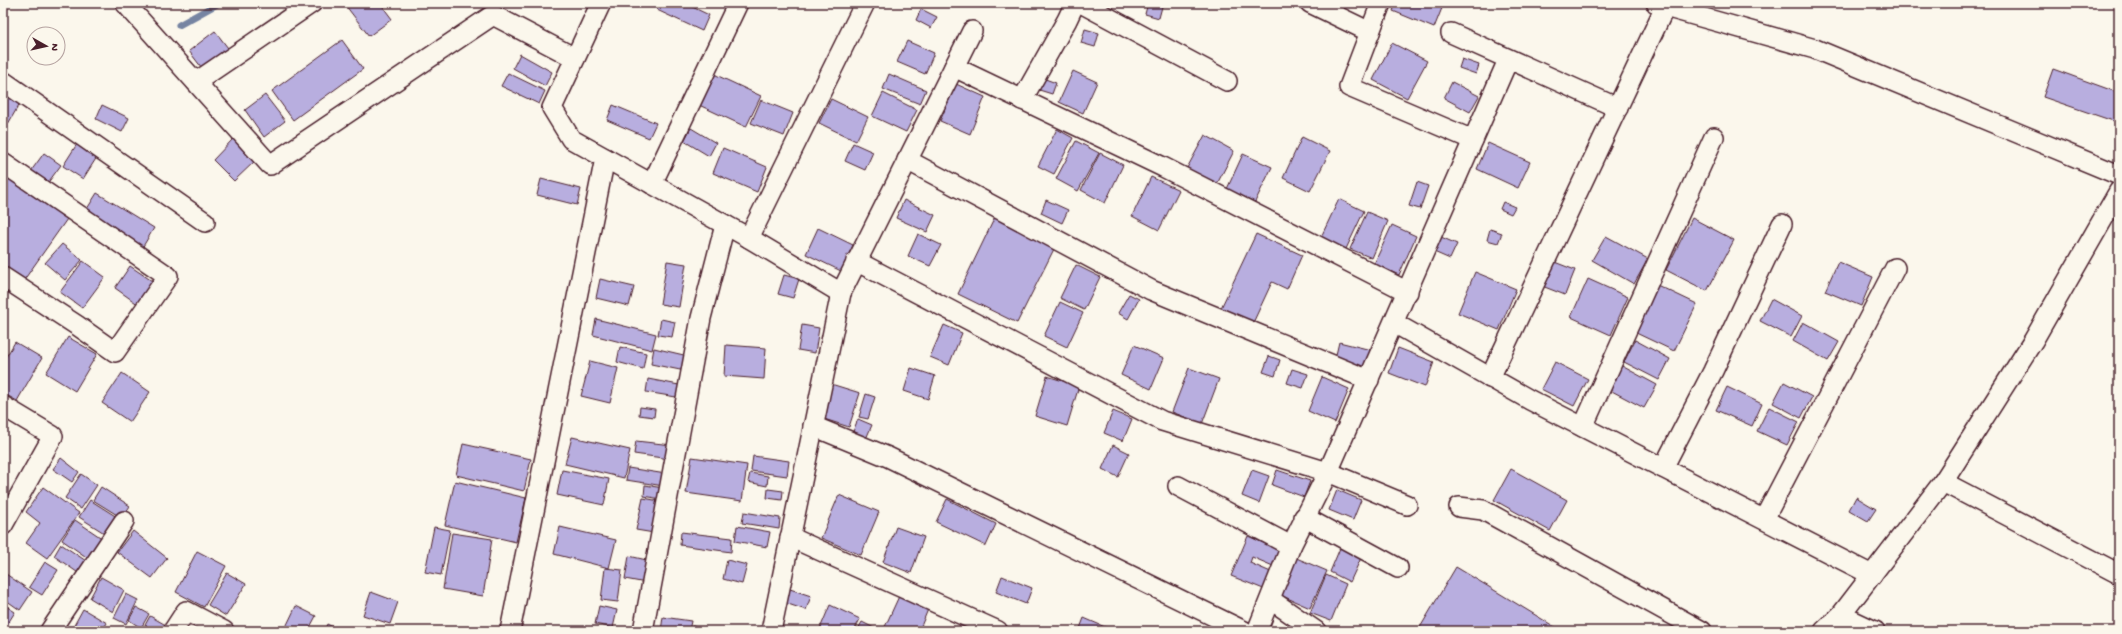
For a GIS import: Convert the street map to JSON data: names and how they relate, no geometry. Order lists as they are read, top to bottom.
{
  "north": "right"
}
